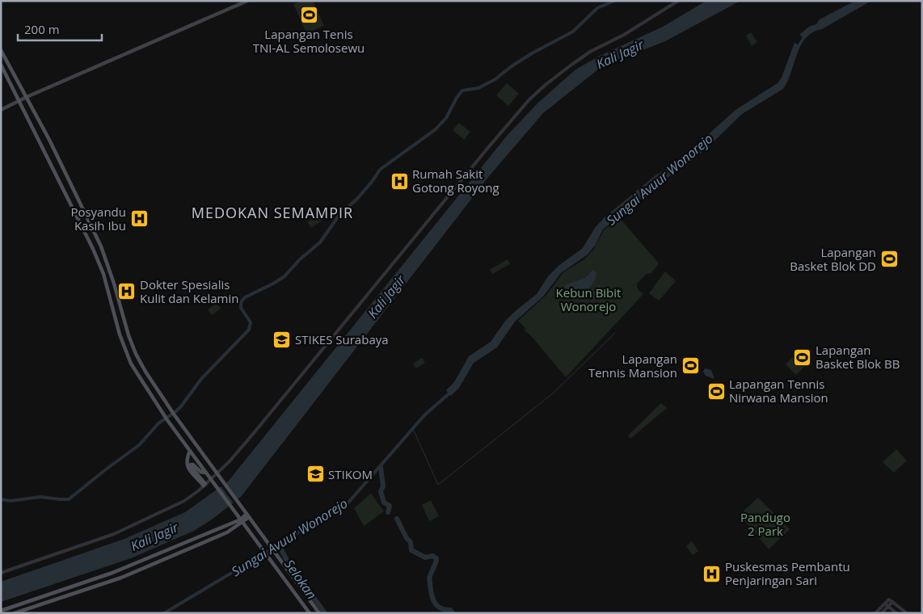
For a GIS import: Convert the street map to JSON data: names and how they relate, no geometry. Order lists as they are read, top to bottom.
{
  "districts": ["MEDOKAN SEMAMPIR"],
  "water": ["Kali Jagir", "Sungai Avuur Wonorejo", "Selokan"],
  "parks": ["Kebun Bibit Wonorejo", "Pandugo 2 Park"],
  "places": {
    "sports": [
      "Lapangan Tenis TNI-AL Semolosewu",
      "Lapangan Basket Blok DD",
      "Lapangan Basket Blok BB",
      "Lapangan Tennis Mansion",
      "Lapangan Tennis Nirwana Mansion"
    ],
    "hospital": [
      "Rumah Sakit Gotong Royong",
      "Posyandu Kasih Ibu",
      "Dokter Spesialis Kulit dan Kelamin",
      "Puskesmas Pembantu Penjaringan Sari"
    ],
    "school or university": ["STIKES Surabaya", "STIKOM"]
  },
  "scale_bar": "200 m"
}
